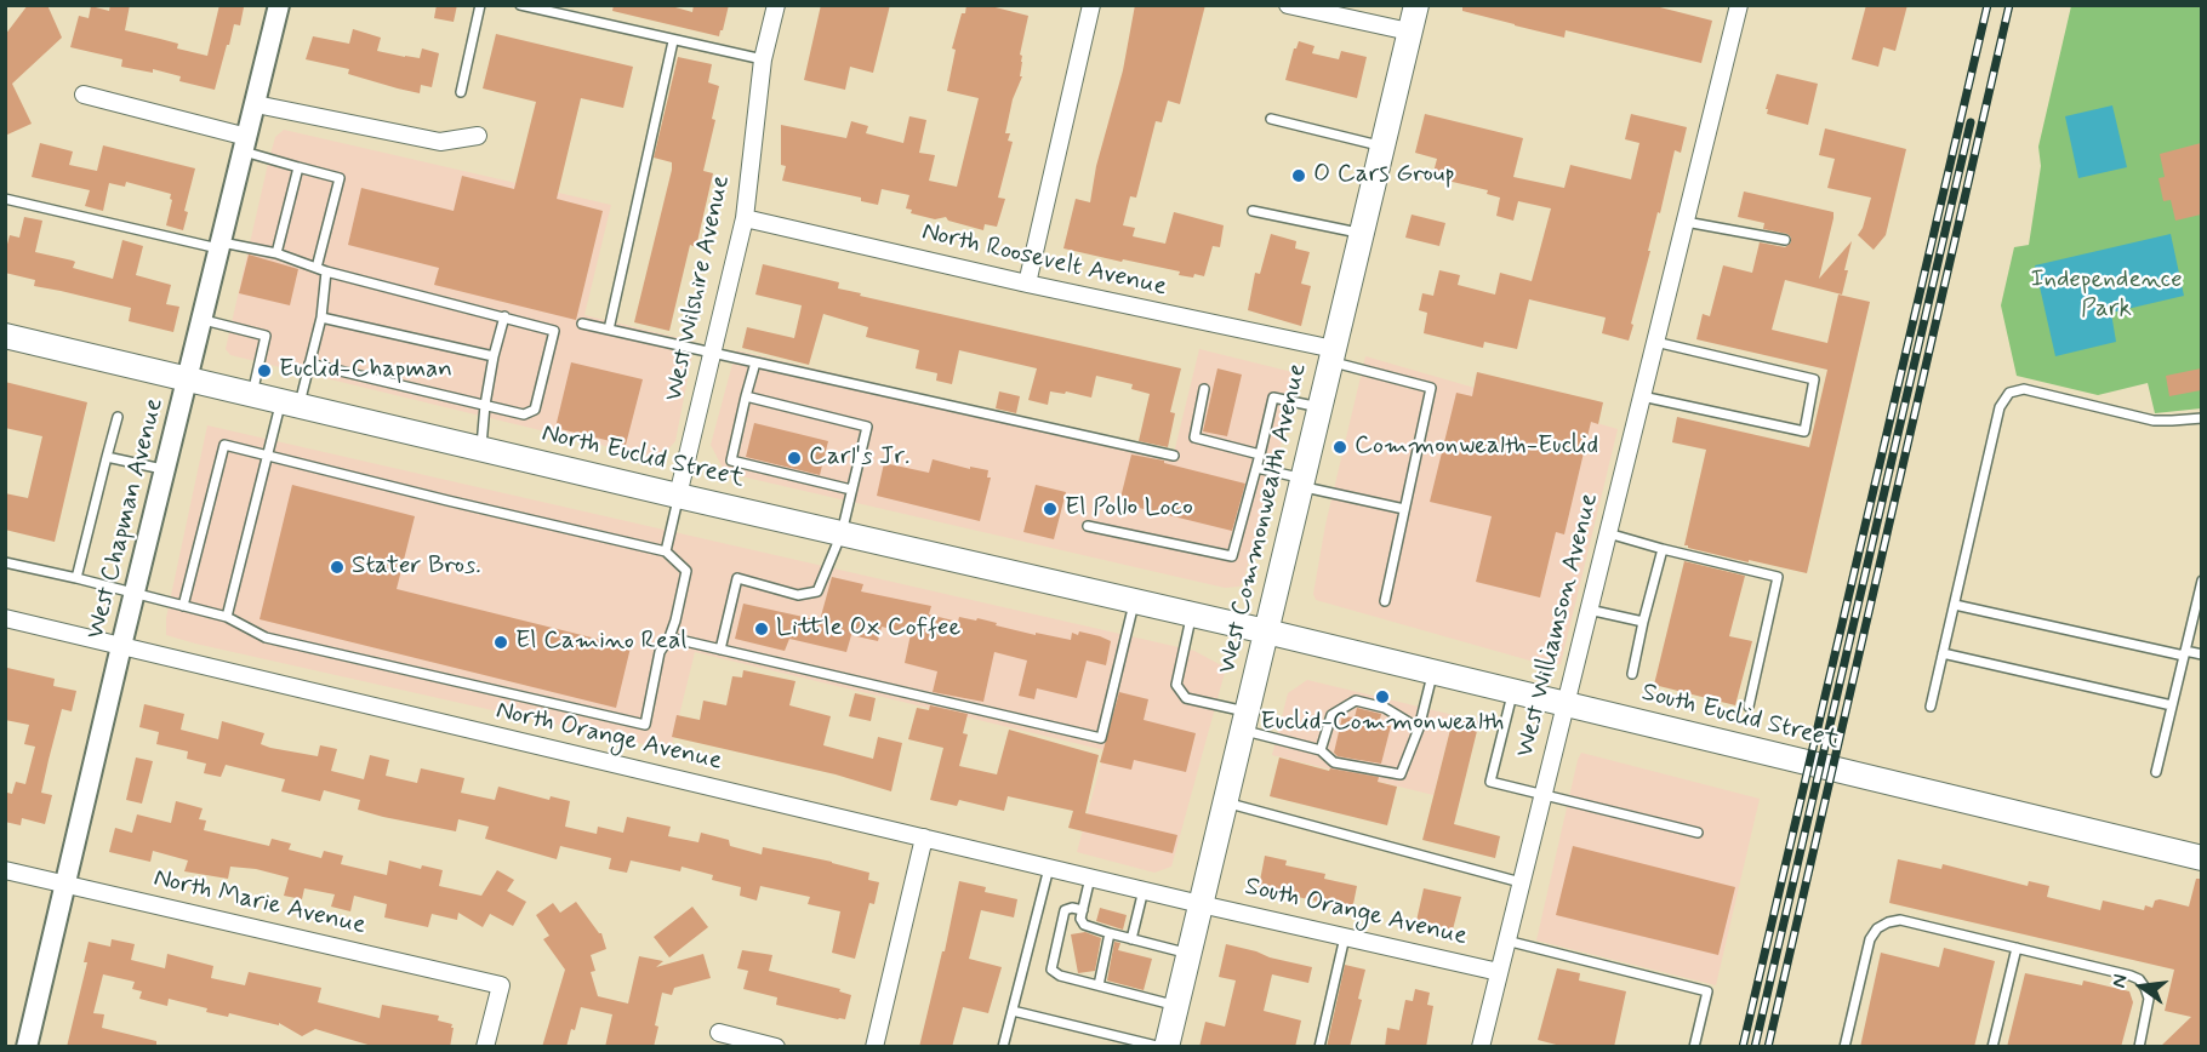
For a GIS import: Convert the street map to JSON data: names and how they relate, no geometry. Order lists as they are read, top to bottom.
{
  "streets": {
    "main road": ["North Euclid Street", "West Commonwealth Avenue", "South Euclid Street"],
    "street": [
      "North Roosevelt Avenue",
      "West Wilshire Avenue",
      "West Chapman Avenue",
      "West Williamson Avenue",
      "North Orange Avenue",
      "North Marie Avenue",
      "South Orange Avenue"
    ]
  },
  "crossings": [
    ["North Roosevelt Avenue", "West Wilshire Avenue"],
    ["North Roosevelt Avenue", "West Commonwealth Avenue"],
    ["West Wilshire Avenue", "North Euclid Street"],
    ["North Euclid Street", "West Chapman Avenue"],
    ["North Euclid Street", "West Commonwealth Avenue"],
    ["North Euclid Street", "South Euclid Street"],
    ["West Chapman Avenue", "North Orange Avenue"],
    ["West Chapman Avenue", "North Marie Avenue"],
    ["West Commonwealth Avenue", "South Euclid Street"],
    ["West Commonwealth Avenue", "North Orange Avenue"],
    ["West Commonwealth Avenue", "South Orange Avenue"],
    ["West Williamson Avenue", "South Euclid Street"],
    ["West Williamson Avenue", "South Orange Avenue"],
    ["North Orange Avenue", "South Orange Avenue"]
  ],
  "parks": ["Independence Park"],
  "places": [
    "O Cars Group",
    "Euclid-Chapman",
    "Commonwealth-Euclid",
    "Carl's Jr.",
    "El Pollo Loco",
    "Stater Bros.",
    "Little Ox Coffee",
    "El Camino Real",
    "Euclid-Commonwealth"
  ],
  "north": "left"
}
